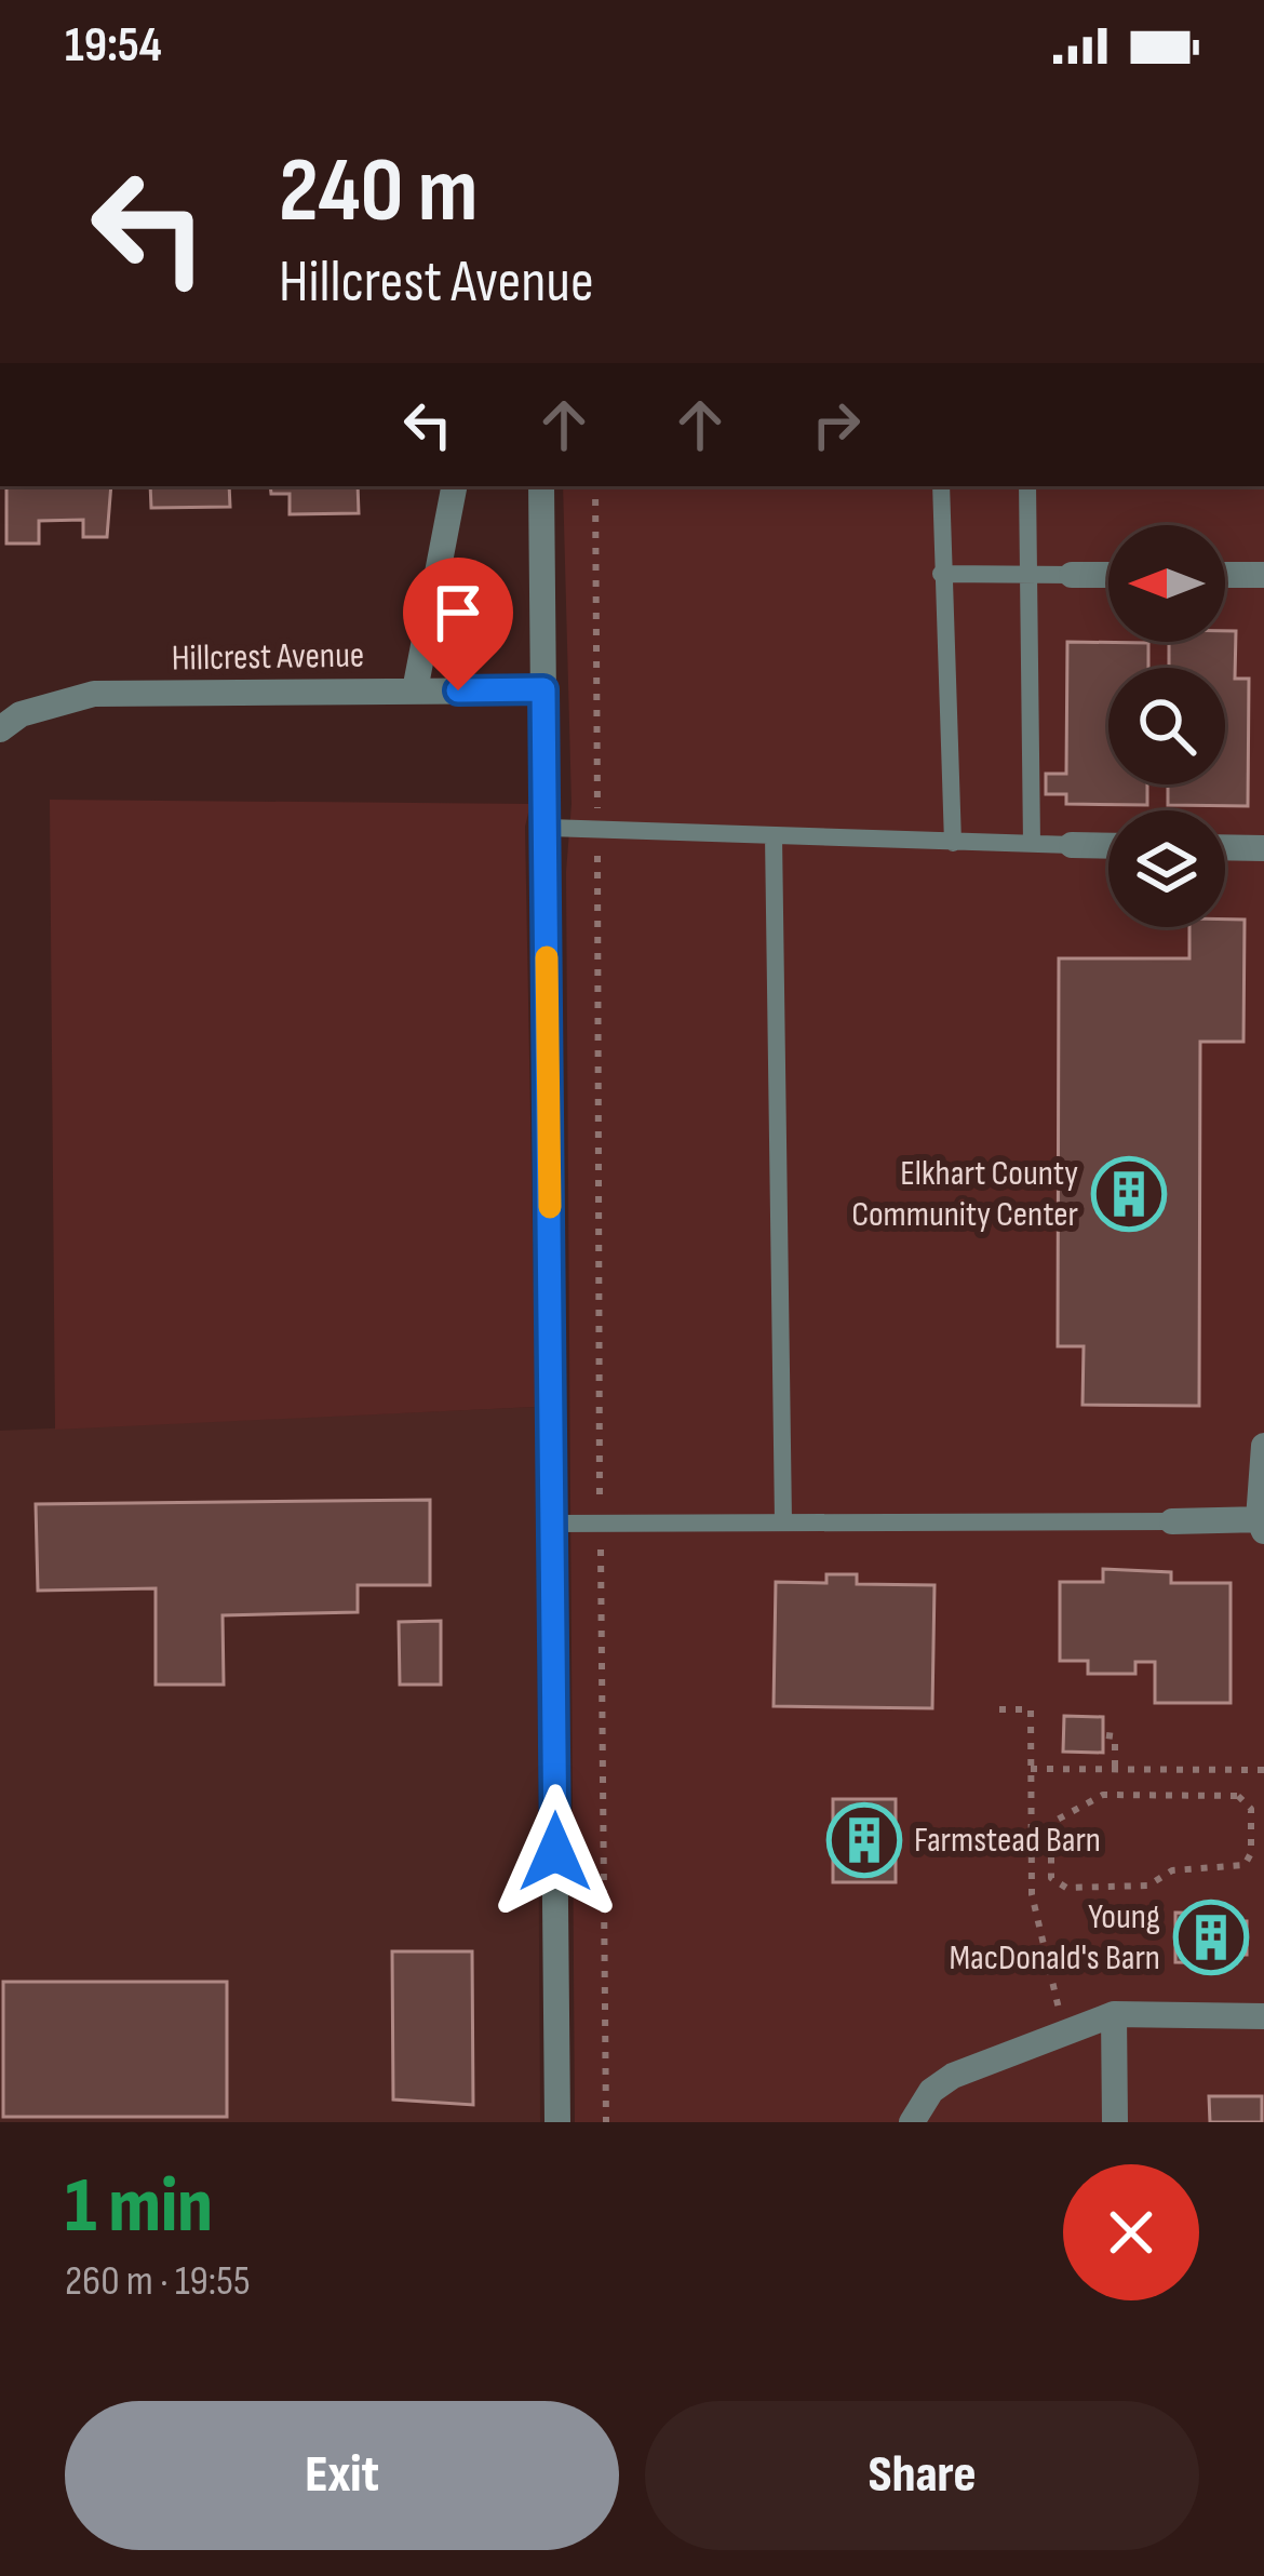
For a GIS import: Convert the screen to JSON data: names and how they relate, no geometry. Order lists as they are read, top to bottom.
{
  "streets": {
    "street": ["Hillcrest Avenue"]
  },
  "places": {
    "building": ["Elkhart County Community Center", "Farmstead Barn", "Young MacDonald's Barn"]
  },
  "north": "left",
  "page": {
    "status": "19:54",
    "turn": ["240 m", "Hillcrest Avenue"],
    "heading": ["1 min", "260 m · 19:55"],
    "buttons": ["Exit", "Share"]
  }
}
